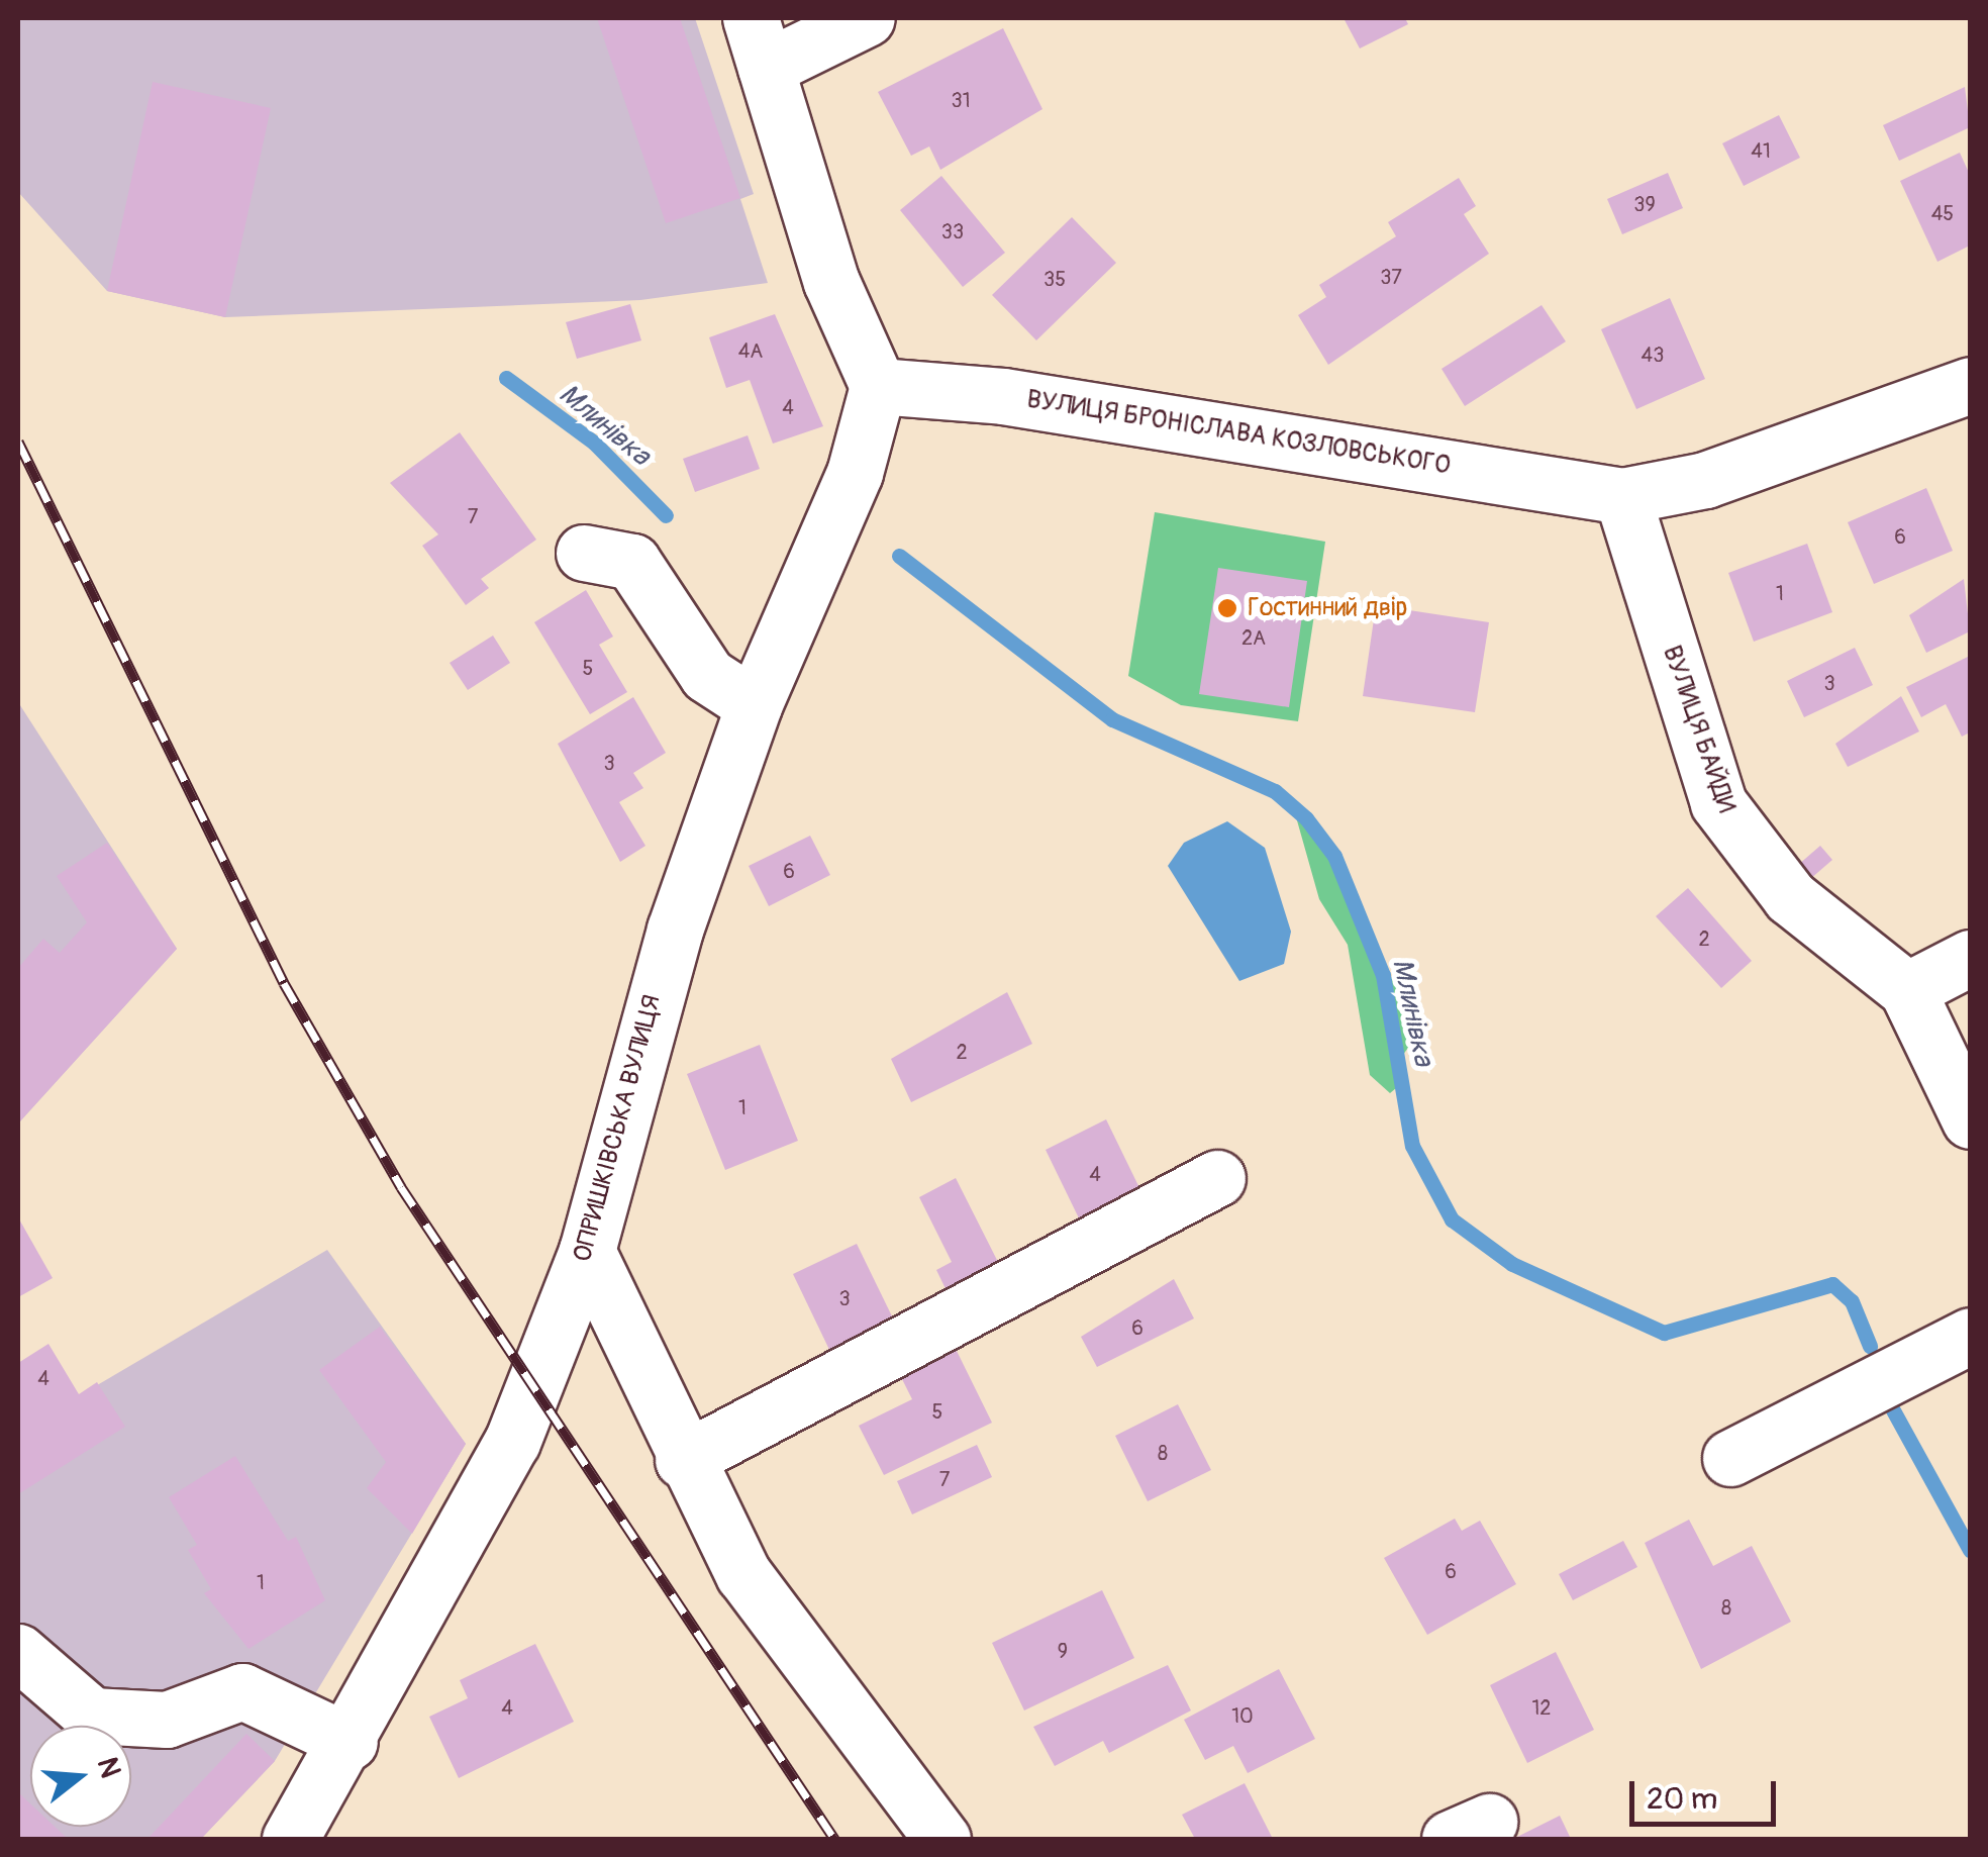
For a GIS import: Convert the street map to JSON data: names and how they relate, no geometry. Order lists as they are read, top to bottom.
{
  "streets": {
    "street": ["ВУЛИЦЯ БРОНІСЛАВА КОЗЛОВСЬКОГО", "ВУЛИЦЯ БАЙДИ", "ОПРИШКІВСЬКА ВУЛИЦЯ"]
  },
  "crossings": [
    ["ВУЛИЦЯ БРОНІСЛАВА КОЗЛОВСЬКОГО", "ВУЛИЦЯ БАЙДИ"],
    ["ВУЛИЦЯ БРОНІСЛАВА КОЗЛОВСЬКОГО", "ОПРИШКІВСЬКА ВУЛИЦЯ"]
  ],
  "water": ["Млинівка"],
  "places": ["Гостинний двір"],
  "house_numbers": [
    "31",
    "41",
    "39",
    "45",
    "33",
    "37",
    "35",
    "4А",
    "43",
    "4",
    "7",
    "6",
    "1",
    "2А",
    "5",
    "3",
    "3",
    "6",
    "2",
    "2",
    "1",
    "4",
    "3",
    "6",
    "4",
    "5",
    "8",
    "7",
    "6",
    "1",
    "8",
    "9",
    "4",
    "12",
    "10"
  ],
  "scale_bar": "20 m",
  "north": "right"
}
